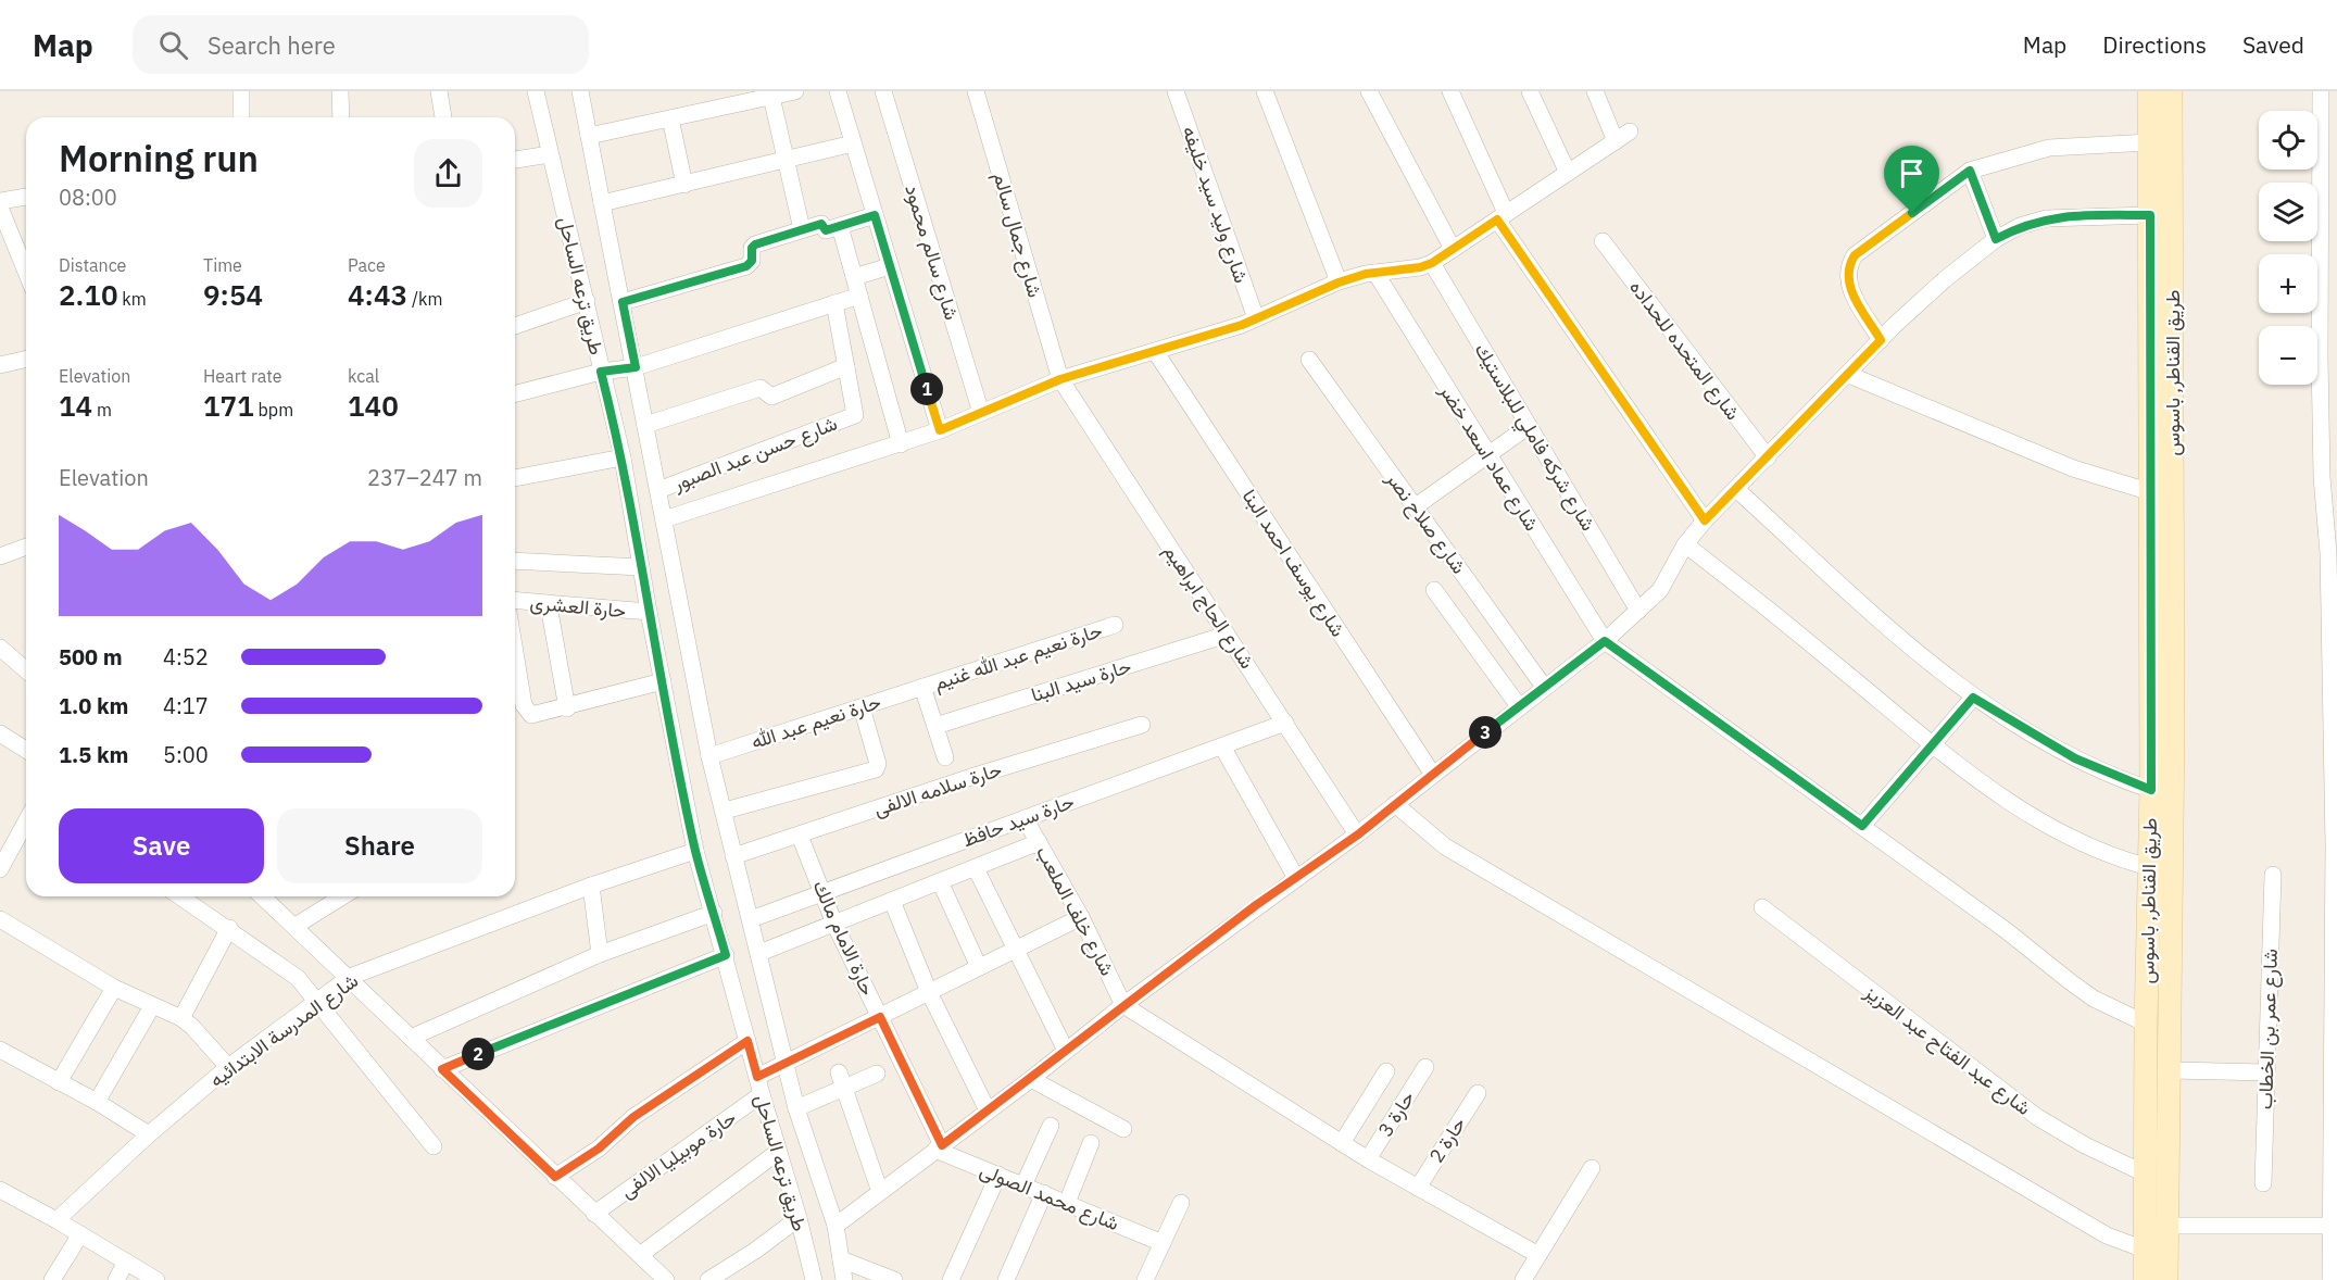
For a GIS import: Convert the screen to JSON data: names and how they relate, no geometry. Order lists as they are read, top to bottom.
{
  "streets": {
    "main road": ["طريق القناطر, باسوس"],
    "street": [
      "شارع وليد سيد خليفه",
      "شارع جمال سالم",
      "شارع سالم محمود",
      "طريق ترعه الساحل",
      "شارع المتحده للحداده",
      "شارع شركه فاملي للبلاستيك",
      "شارع حسن عبد الصبور",
      "شارع عماد اسعد خضر",
      "شارع صلاح نصر",
      "شارع يوسف احمد البنا",
      "حارة العشرى",
      "شارع الحاج ابراهيم",
      "حارة نعيم عبد الله غنيم",
      "حارة سيد البنا",
      "حارة نعيم عبد الله",
      "حارة سلامه الالفى",
      "حارة سيد حافظ",
      "شارع خلف الملعب",
      "حارة الامام مالك",
      "شارع عمر بن الخطاب",
      "شارع المدرسة الابتدائيه",
      "شارع عبد الفتاح عبد العزيز",
      "حارة 3",
      "حارة 2",
      "حارة موبيليا الالفى",
      "شارع محمد الصولى"
    ]
  },
  "crossings": [
    ["شارع جمال سالم", "شارع الحاج ابراهيم"],
    ["طريق ترعه الساحل", "شارع حسن عبد الصبور"],
    ["طريق ترعه الساحل", "حارة العشرى"],
    ["طريق ترعه الساحل", "حارة نعيم عبد الله"],
    ["طريق ترعه الساحل", "حارة سلامه الالفى"],
    ["طريق ترعه الساحل", "حارة سيد حافظ"],
    ["طريق ترعه الساحل", "شارع المدرسة الابتدائيه"],
    ["طريق ترعه الساحل", "حارة موبيليا الالفى"],
    ["طريق القناطر, باسوس", "شارع عبد الفتاح عبد العزيز"],
    ["شارع الحاج ابراهيم", "حارة سيد البنا"],
    ["شارع الحاج ابراهيم", "حارة سيد حافظ"],
    ["حارة نعيم عبد الله غنيم", "حارة نعيم عبد الله"],
    ["حارة سلامه الالفى", "حارة الامام مالك"],
    ["حارة سيد حافظ", "شارع خلف الملعب"],
    ["حارة سيد حافظ", "حارة الامام مالك"],
    ["حارة الامام مالك", "شارع محمد الصولى"]
  ],
  "page": {
    "header": "Map",
    "search": "Search here",
    "nav": ["Map", "Directions", "Saved"],
    "map_buttons": ["+", "−"],
    "heading": ["Morning run", "08:00"],
    "stats": [
      ["Distance", "2.10 km"],
      ["Time", "9:54"],
      ["Pace", "4:43 /km"],
      ["Elevation", "14 m"],
      ["Heart rate", "171 bpm"],
      ["kcal", "140"]
    ],
    "pins": ["1", "3", "2"],
    "chart": ["Elevation", "237–247 m"],
    "list": [
      {
        "name": "500 m",
        "note": "4:52"
      },
      {
        "name": "1.0 km",
        "note": "4:17"
      },
      {
        "name": "1.5 km",
        "note": "5:00"
      }
    ],
    "buttons": ["Save", "Share"]
  }
}
